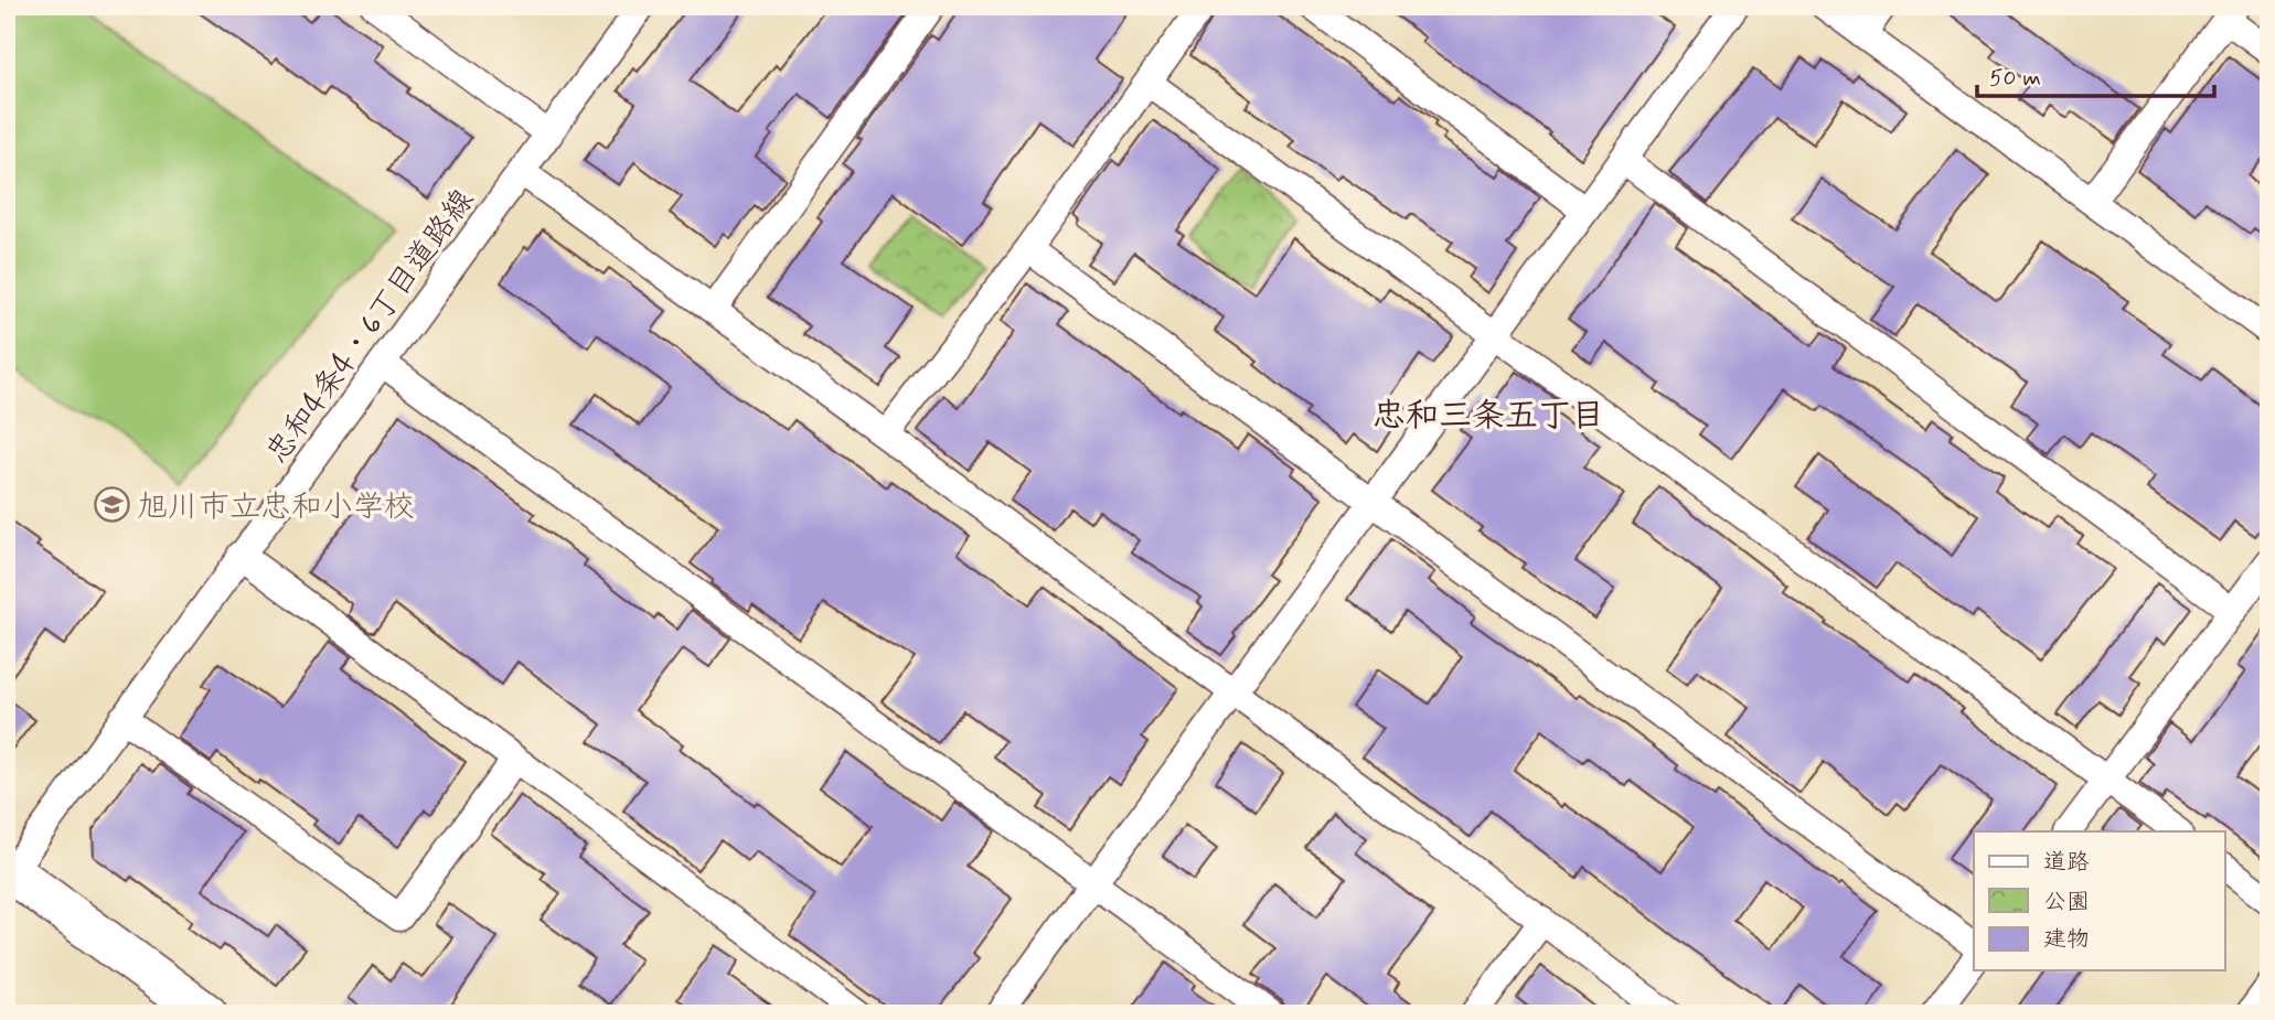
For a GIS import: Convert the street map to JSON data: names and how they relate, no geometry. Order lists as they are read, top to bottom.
{
  "streets": {
    "street": ["忠和4条4・6丁目道路線"]
  },
  "districts": ["忠和三条五丁目"],
  "places": {
    "school or university": ["旭川市立忠和小学校"]
  },
  "legend": ["道路", "公園", "建物"],
  "scale_bar": "50 m"
}
